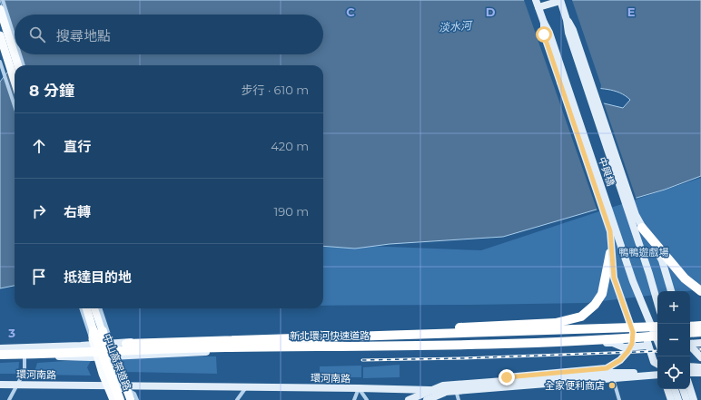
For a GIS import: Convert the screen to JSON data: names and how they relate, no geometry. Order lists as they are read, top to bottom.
{
  "streets": {
    "highway": ["新北環河快速道路", "中山高架道路"],
    "street": ["中興橋", "環河南路"]
  },
  "water": ["淡水河"],
  "parks": ["鴨鴨遊戲場"],
  "places": ["全家便利商店"],
  "page": {
    "search": "搜尋地點",
    "heading": ["8 分鐘", "步行 · 610 m"],
    "list": [
      ["直行", "420 m"],
      ["右轉", "190 m"],
      "抵達目的地"
    ],
    "map_buttons": ["+", "−"]
  },
  "grid": {
    "columns": ["C", "D", "E"],
    "rows": ["3"]
  }
}
